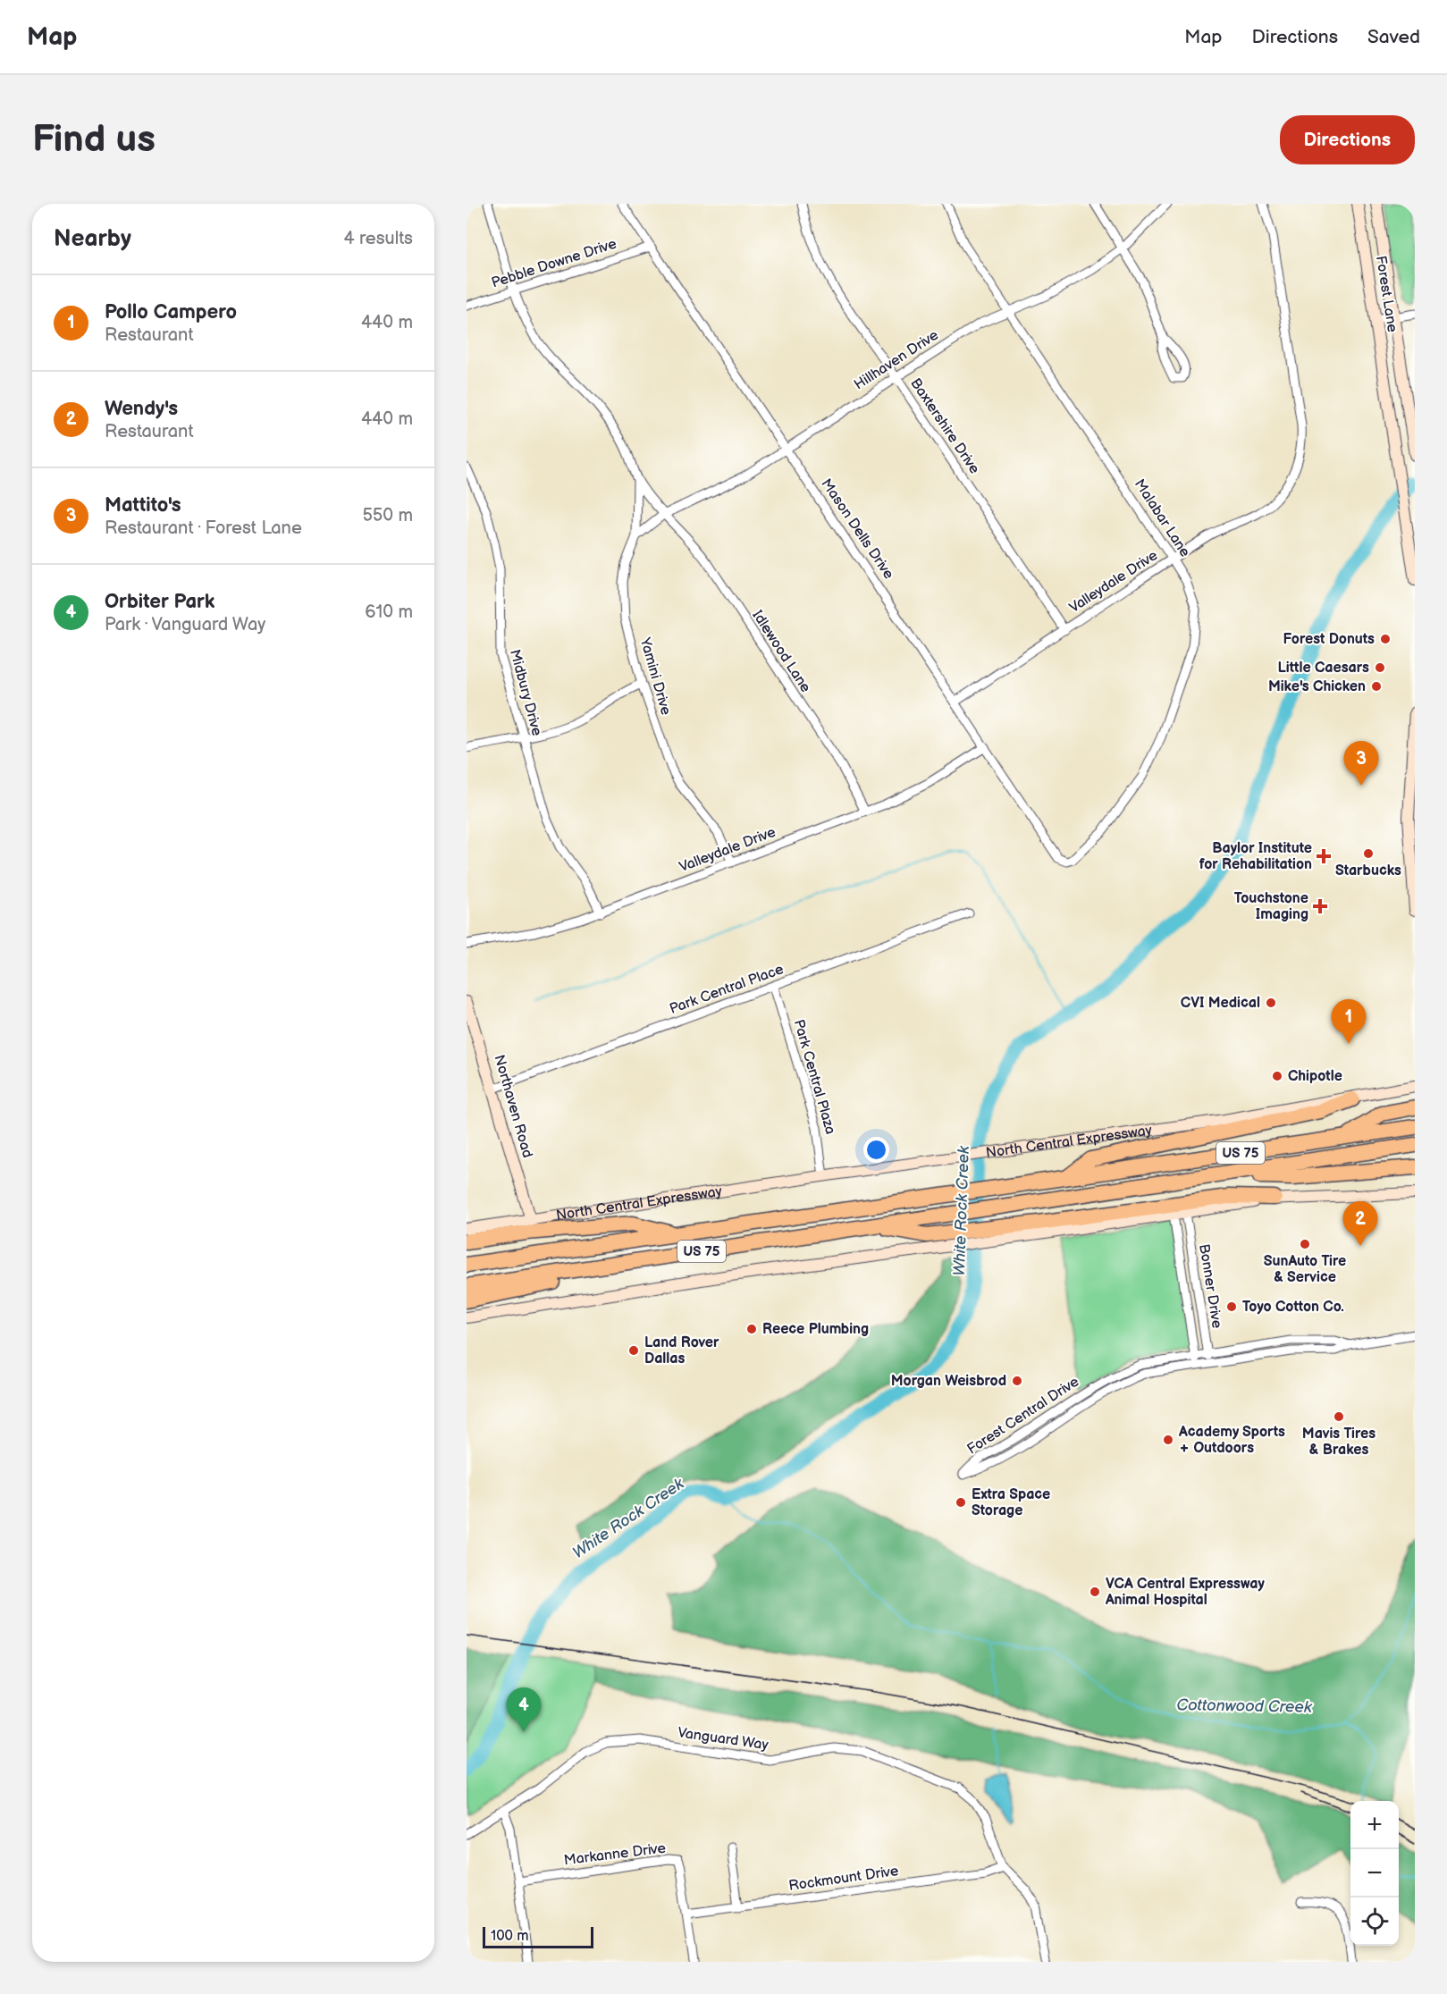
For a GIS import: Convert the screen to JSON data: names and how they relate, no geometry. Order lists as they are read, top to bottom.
{
  "streets": {
    "highway": ["US 75"],
    "main road": ["Forest Lane", "Northaven Road", "North Central Expressway"],
    "street": [
      "Pebble Downe Drive",
      "Hillhaven Drive",
      "Baxtershire Drive",
      "Malabar Lane",
      "Mason Dells Drive",
      "Valleydale Drive",
      "Idlewood Lane",
      "Yamini Drive",
      "Midbury Drive",
      "Park Central Place",
      "Park Central Plaza",
      "Bonner Drive",
      "Forest Central Drive",
      "Vanguard Way",
      "Markanne Drive",
      "Rockmount Drive"
    ]
  },
  "crossings": [
    ["Pebble Downe Drive", "Mason Dells Drive"],
    ["Pebble Downe Drive", "Yamini Drive"],
    ["Hillhaven Drive", "Baxtershire Drive"],
    ["Hillhaven Drive", "Malabar Lane"],
    ["Hillhaven Drive", "Mason Dells Drive"],
    ["Hillhaven Drive", "Idlewood Lane"],
    ["Hillhaven Drive", "Yamini Drive"],
    ["Baxtershire Drive", "Valleydale Drive"],
    ["Malabar Lane", "Mason Dells Drive"],
    ["Malabar Lane", "Valleydale Drive"],
    ["Mason Dells Drive", "Valleydale Drive"],
    ["Valleydale Drive", "Idlewood Lane"],
    ["Valleydale Drive", "Yamini Drive"],
    ["Valleydale Drive", "Midbury Drive"],
    ["Idlewood Lane", "Yamini Drive"],
    ["Park Central Place", "Park Central Plaza"],
    ["Park Central Place", "Northaven Road"],
    ["Park Central Plaza", "North Central Expressway"],
    ["Northaven Road", "North Central Expressway"],
    ["Bonner Drive", "Forest Central Drive"],
    ["Vanguard Way", "Rockmount Drive"],
    ["Markanne Drive", "Rockmount Drive"]
  ],
  "water": ["White Rock Creek", "Cottonwood Creek"],
  "places": {
    "other": [
      "Forest Donuts",
      "Little Caesars",
      "Mike's Chicken",
      "Starbucks",
      "CVI Medical",
      "Chipotle",
      "SunAuto Tire & Service",
      "Toyo Cotton Co.",
      "Reece Plumbing",
      "Land Rover Dallas",
      "Morgan Weisbrod",
      "Mavis Tires & Brakes",
      "Academy Sports + Outdoors",
      "Extra Space Storage",
      "VCA Central Expressway Animal Hospital"
    ],
    "health": ["Baylor Institute for Rehabilitation", "Touchstone Imaging"]
  },
  "scale_bar": "100 m",
  "page": {
    "header": "Map",
    "nav": ["Map", "Directions", "Saved"],
    "buttons": "Directions",
    "title": "Find us",
    "heading": ["Nearby", "4 results"],
    "list": [
      {
        "mark": "1",
        "name": "Pollo Campero",
        "note": "Restaurant",
        "value": "440 m"
      },
      {
        "mark": "2",
        "name": "Wendy's",
        "note": "Restaurant",
        "value": "440 m"
      },
      {
        "mark": "3",
        "name": "Mattito's",
        "note": "Restaurant · Forest Lane",
        "value": "550 m"
      },
      {
        "mark": "4",
        "name": "Orbiter Park",
        "note": "Park · Vanguard Way",
        "value": "610 m"
      }
    ],
    "pins": [
      "3",
      "1",
      "2",
      "4"
    ],
    "map_buttons": ["+", "−"],
    "scale": "100 m"
  }
}
